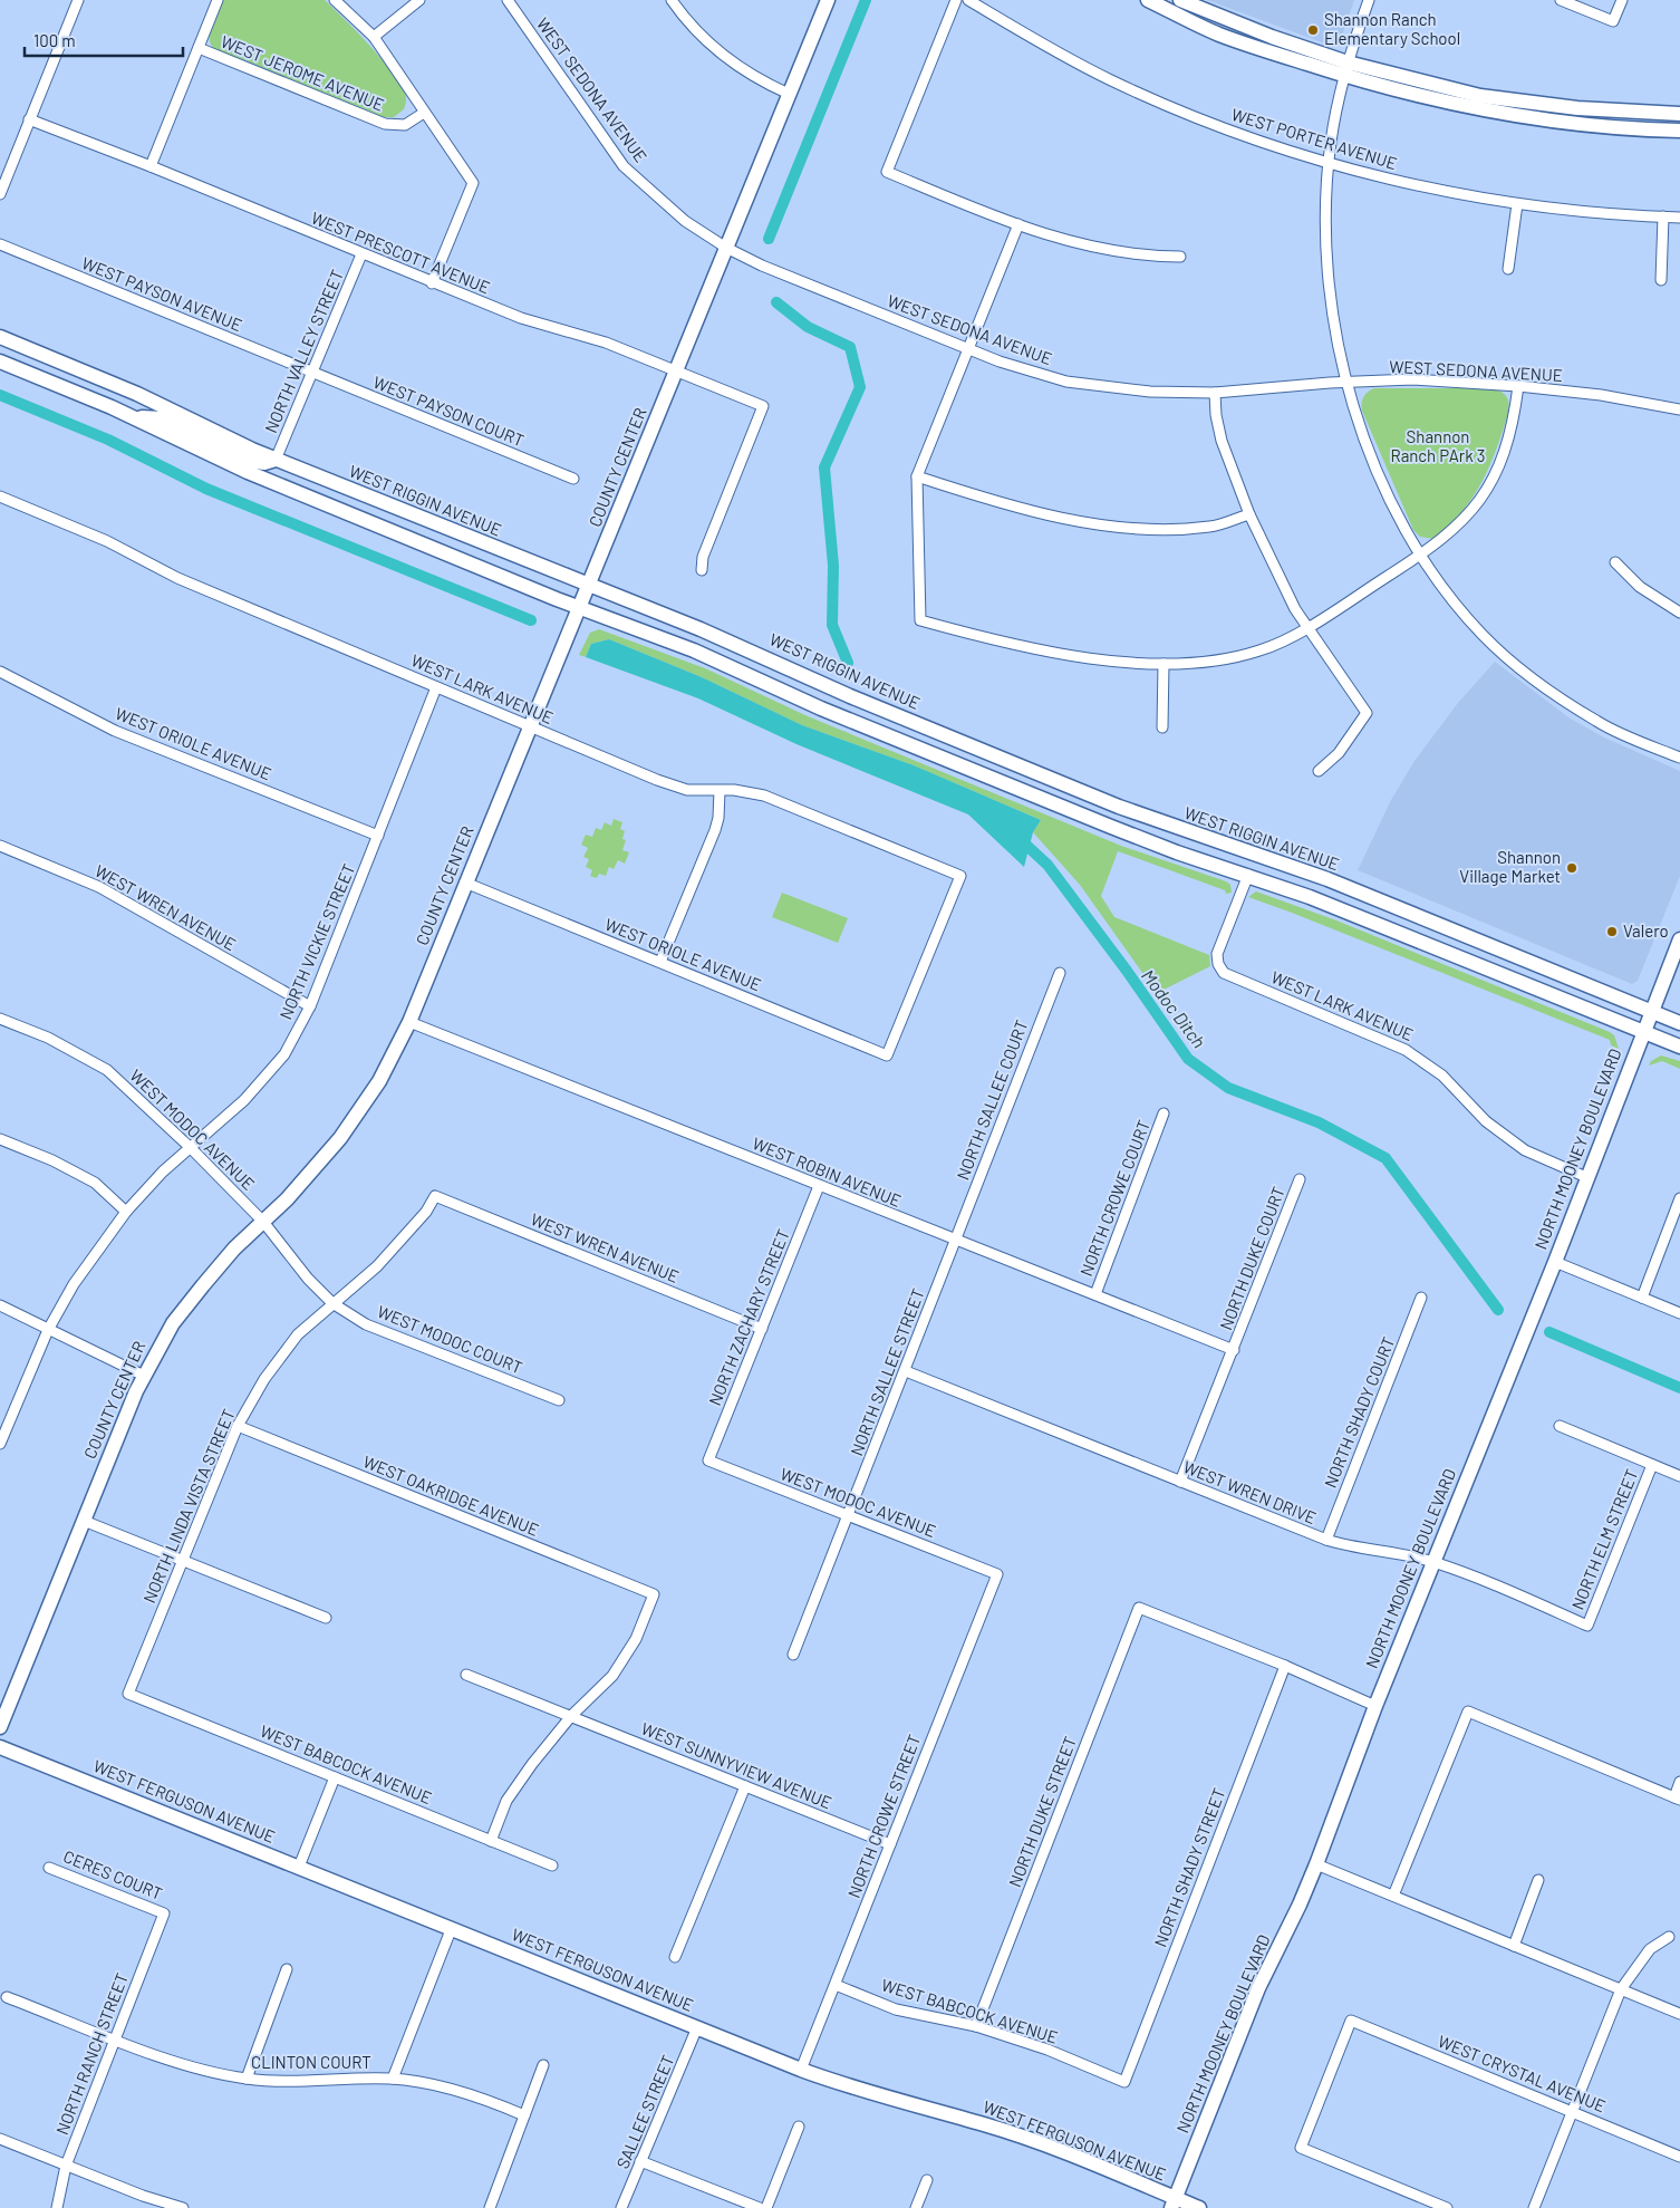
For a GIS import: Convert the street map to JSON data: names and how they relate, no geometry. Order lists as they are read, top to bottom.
{
  "streets": {
    "street": [
      "WEST JEROME AVENUE",
      "WEST SEDONA AVENUE",
      "WEST PORTER AVENUE",
      "WEST PRESCOTT AVENUE",
      "WEST PAYSON AVENUE",
      "NORTH VALLEY STREET",
      "WEST PAYSON COURT",
      "COUNTY CENTER",
      "WEST RIGGIN AVENUE",
      "WEST LARK AVENUE",
      "WEST ORIOLE AVENUE",
      "WEST WREN AVENUE",
      "NORTH VICKIE STREET",
      "NORTH SALLEE COURT",
      "WEST MODOC AVENUE",
      "NORTH MOONEY BOULEVARD",
      "WEST ROBIN AVENUE",
      "NORTH CROWE COURT",
      "NORTH DUKE COURT",
      "NORTH ZACHARY STREET",
      "WEST MODOC COURT",
      "NORTH SALLEE STREET",
      "NORTH SHADY COURT",
      "WEST WREN DRIVE",
      "WEST OAKRIDGE AVENUE",
      "NORTH LINDA VISTA STREET",
      "NORTH ELM STREET",
      "WEST BABCOCK AVENUE",
      "WEST SUNNYVIEW AVENUE",
      "WEST FERGUSON AVENUE",
      "NORTH DUKE STREET",
      "NORTH CROWE STREET",
      "NORTH SHADY STREET",
      "CERES COURT",
      "NORTH RANCH STREET",
      "CLINTON COURT",
      "WEST CRYSTAL AVENUE",
      "SALLEE STREET"
    ]
  },
  "crossings": [
    ["WEST SEDONA AVENUE", "COUNTY CENTER"],
    ["WEST PRESCOTT AVENUE", "NORTH VALLEY STREET"],
    ["WEST PRESCOTT AVENUE", "COUNTY CENTER"],
    ["WEST PAYSON AVENUE", "NORTH VALLEY STREET"],
    ["WEST PAYSON AVENUE", "WEST PAYSON COURT"],
    ["NORTH VALLEY STREET", "WEST PAYSON COURT"],
    ["NORTH VALLEY STREET", "WEST RIGGIN AVENUE"],
    ["COUNTY CENTER", "WEST RIGGIN AVENUE"],
    ["COUNTY CENTER", "WEST LARK AVENUE"],
    ["COUNTY CENTER", "WEST ORIOLE AVENUE"],
    ["COUNTY CENTER", "WEST MODOC AVENUE"],
    ["COUNTY CENTER", "WEST ROBIN AVENUE"],
    ["WEST RIGGIN AVENUE", "NORTH MOONEY BOULEVARD"],
    ["WEST LARK AVENUE", "WEST ORIOLE AVENUE"],
    ["WEST LARK AVENUE", "NORTH VICKIE STREET"],
    ["WEST LARK AVENUE", "NORTH MOONEY BOULEVARD"],
    ["WEST ORIOLE AVENUE", "NORTH VICKIE STREET"],
    ["WEST WREN AVENUE", "NORTH VICKIE STREET"],
    ["WEST WREN AVENUE", "NORTH ZACHARY STREET"],
    ["WEST WREN AVENUE", "NORTH LINDA VISTA STREET"],
    ["NORTH VICKIE STREET", "WEST MODOC AVENUE"],
    ["NORTH SALLEE COURT", "WEST ROBIN AVENUE"],
    ["NORTH SALLEE COURT", "NORTH SALLEE STREET"],
    ["WEST MODOC AVENUE", "NORTH ZACHARY STREET"],
    ["WEST MODOC AVENUE", "WEST MODOC COURT"],
    ["WEST MODOC AVENUE", "NORTH SALLEE STREET"],
    ["WEST MODOC AVENUE", "NORTH LINDA VISTA STREET"],
    ["WEST MODOC AVENUE", "NORTH CROWE STREET"],
    ["NORTH MOONEY BOULEVARD", "WEST WREN DRIVE"],
    ["NORTH MOONEY BOULEVARD", "WEST FERGUSON AVENUE"],
    ["WEST ROBIN AVENUE", "NORTH CROWE COURT"],
    ["WEST ROBIN AVENUE", "NORTH DUKE COURT"],
    ["WEST ROBIN AVENUE", "NORTH ZACHARY STREET"],
    ["WEST ROBIN AVENUE", "NORTH SALLEE STREET"],
    ["WEST MODOC COURT", "NORTH LINDA VISTA STREET"],
    ["NORTH SALLEE STREET", "WEST WREN DRIVE"],
    ["NORTH SHADY COURT", "WEST WREN DRIVE"],
    ["WEST WREN DRIVE", "NORTH ELM STREET"],
    ["WEST OAKRIDGE AVENUE", "NORTH LINDA VISTA STREET"],
    ["WEST OAKRIDGE AVENUE", "WEST SUNNYVIEW AVENUE"],
    ["NORTH LINDA VISTA STREET", "WEST BABCOCK AVENUE"],
    ["WEST BABCOCK AVENUE", "NORTH DUKE STREET"],
    ["WEST BABCOCK AVENUE", "NORTH CROWE STREET"],
    ["WEST BABCOCK AVENUE", "NORTH SHADY STREET"],
    ["WEST SUNNYVIEW AVENUE", "NORTH CROWE STREET"],
    ["WEST FERGUSON AVENUE", "NORTH CROWE STREET"],
    ["WEST FERGUSON AVENUE", "SALLEE STREET"],
    ["NORTH DUKE STREET", "NORTH SHADY STREET"],
    ["CERES COURT", "NORTH RANCH STREET"],
    ["NORTH RANCH STREET", "CLINTON COURT"]
  ],
  "water": ["Modoc Ditch"],
  "parks": ["Shannon Ranch PArk 3"],
  "places": ["Shannon Ranch Elementary School", "Shannon Village Market", "Valero"],
  "scale_bar": "100 m"
}
